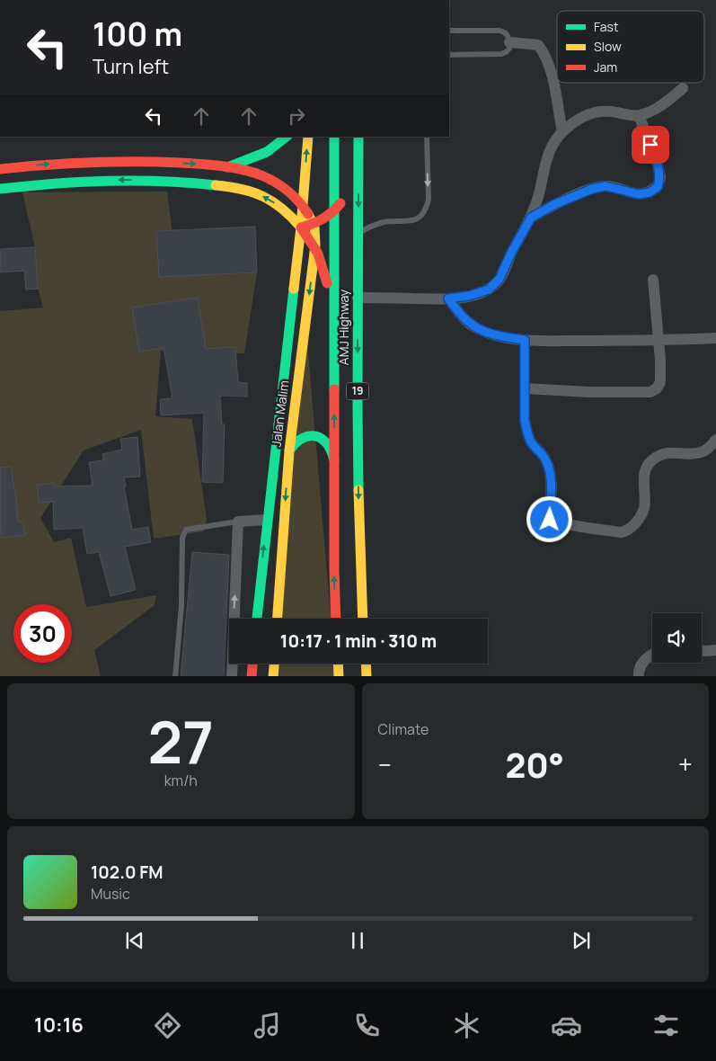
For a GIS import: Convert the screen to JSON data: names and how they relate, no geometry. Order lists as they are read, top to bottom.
{
  "streets": {
    "main road": ["AMJ Highway", "19", "Jalan Malim"]
  },
  "legend": ["Fast", "Slow", "Jam"],
  "page": {
    "turn": ["100 m", "Turn left"],
    "limit": "30",
    "trip": "10:17 · 1 min · 310 m",
    "tile": [
      ["27", "km/h"],
      "Climate"
    ],
    "heat": ["−", "20°", "+"],
    "song": ["102.0 FM", "Music"],
    "tabs": "10:16"
  }
}
